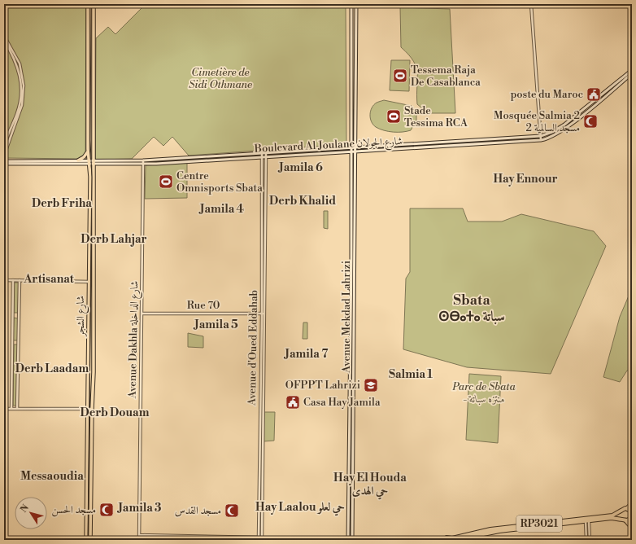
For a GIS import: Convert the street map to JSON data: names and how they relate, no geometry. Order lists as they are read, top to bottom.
{
  "streets": {
    "highway": ["RP3021"],
    "main road": ["Boulevard Al Joulane شارع الجولان", "شارع الشجر", "Avenue Mekdad Lahrizi"],
    "street": ["Rue 70", "Avenue Dakhla شارع الداخلة", "Avenue d'Oued Eddahab"]
  },
  "crossings": [
    ["Boulevard Al Joulane شارع الجولان", "شارع الشجر"],
    ["Boulevard Al Joulane شارع الجولان", "Avenue Mekdad Lahrizi"],
    ["Boulevard Al Joulane شارع الجولان", "Avenue Dakhla شارع الداخلة"],
    ["Boulevard Al Joulane شارع الجولان", "Avenue d'Oued Eddahab"],
    ["Rue 70", "Avenue Dakhla شارع الداخلة"],
    ["Rue 70", "Avenue d'Oued Eddahab"]
  ],
  "districts": [
    "Jamila 6",
    "Hay Ennour",
    "Derb Khalid",
    "Derb Friha",
    "Jamila 4",
    "Derb Lahjar",
    "Artisanat",
    "Sbata ⵙⴱⴰⵜⴰ سباتة",
    "Jamila 5",
    "Jamila 7",
    "Derb Laadam",
    "Salmia 1",
    "Derb Douam",
    "Messaoudia",
    "Hay El Houda حي الهدى",
    "Hay Laalou حي لعلو",
    "Jamila 3"
  ],
  "parks": ["Cimetière de Sidi Othmane", "Parc de Sbata - منتزه سباتة"],
  "places": {
    "sports": ["Tessema Raja De Casablanca", "Stade Tessima RCA", "Centre Omnisports Sbata"],
    "public building": ["poste du Maroc", "Casa Hay Jamila"],
    "mosque": ["Mosquée Salmia 2 مسجد السالمية 2", "مسجد الحسن", "مسجد القدس"],
    "school or university": ["OFPPT Lahrizi"]
  },
  "north": "top left"
}
